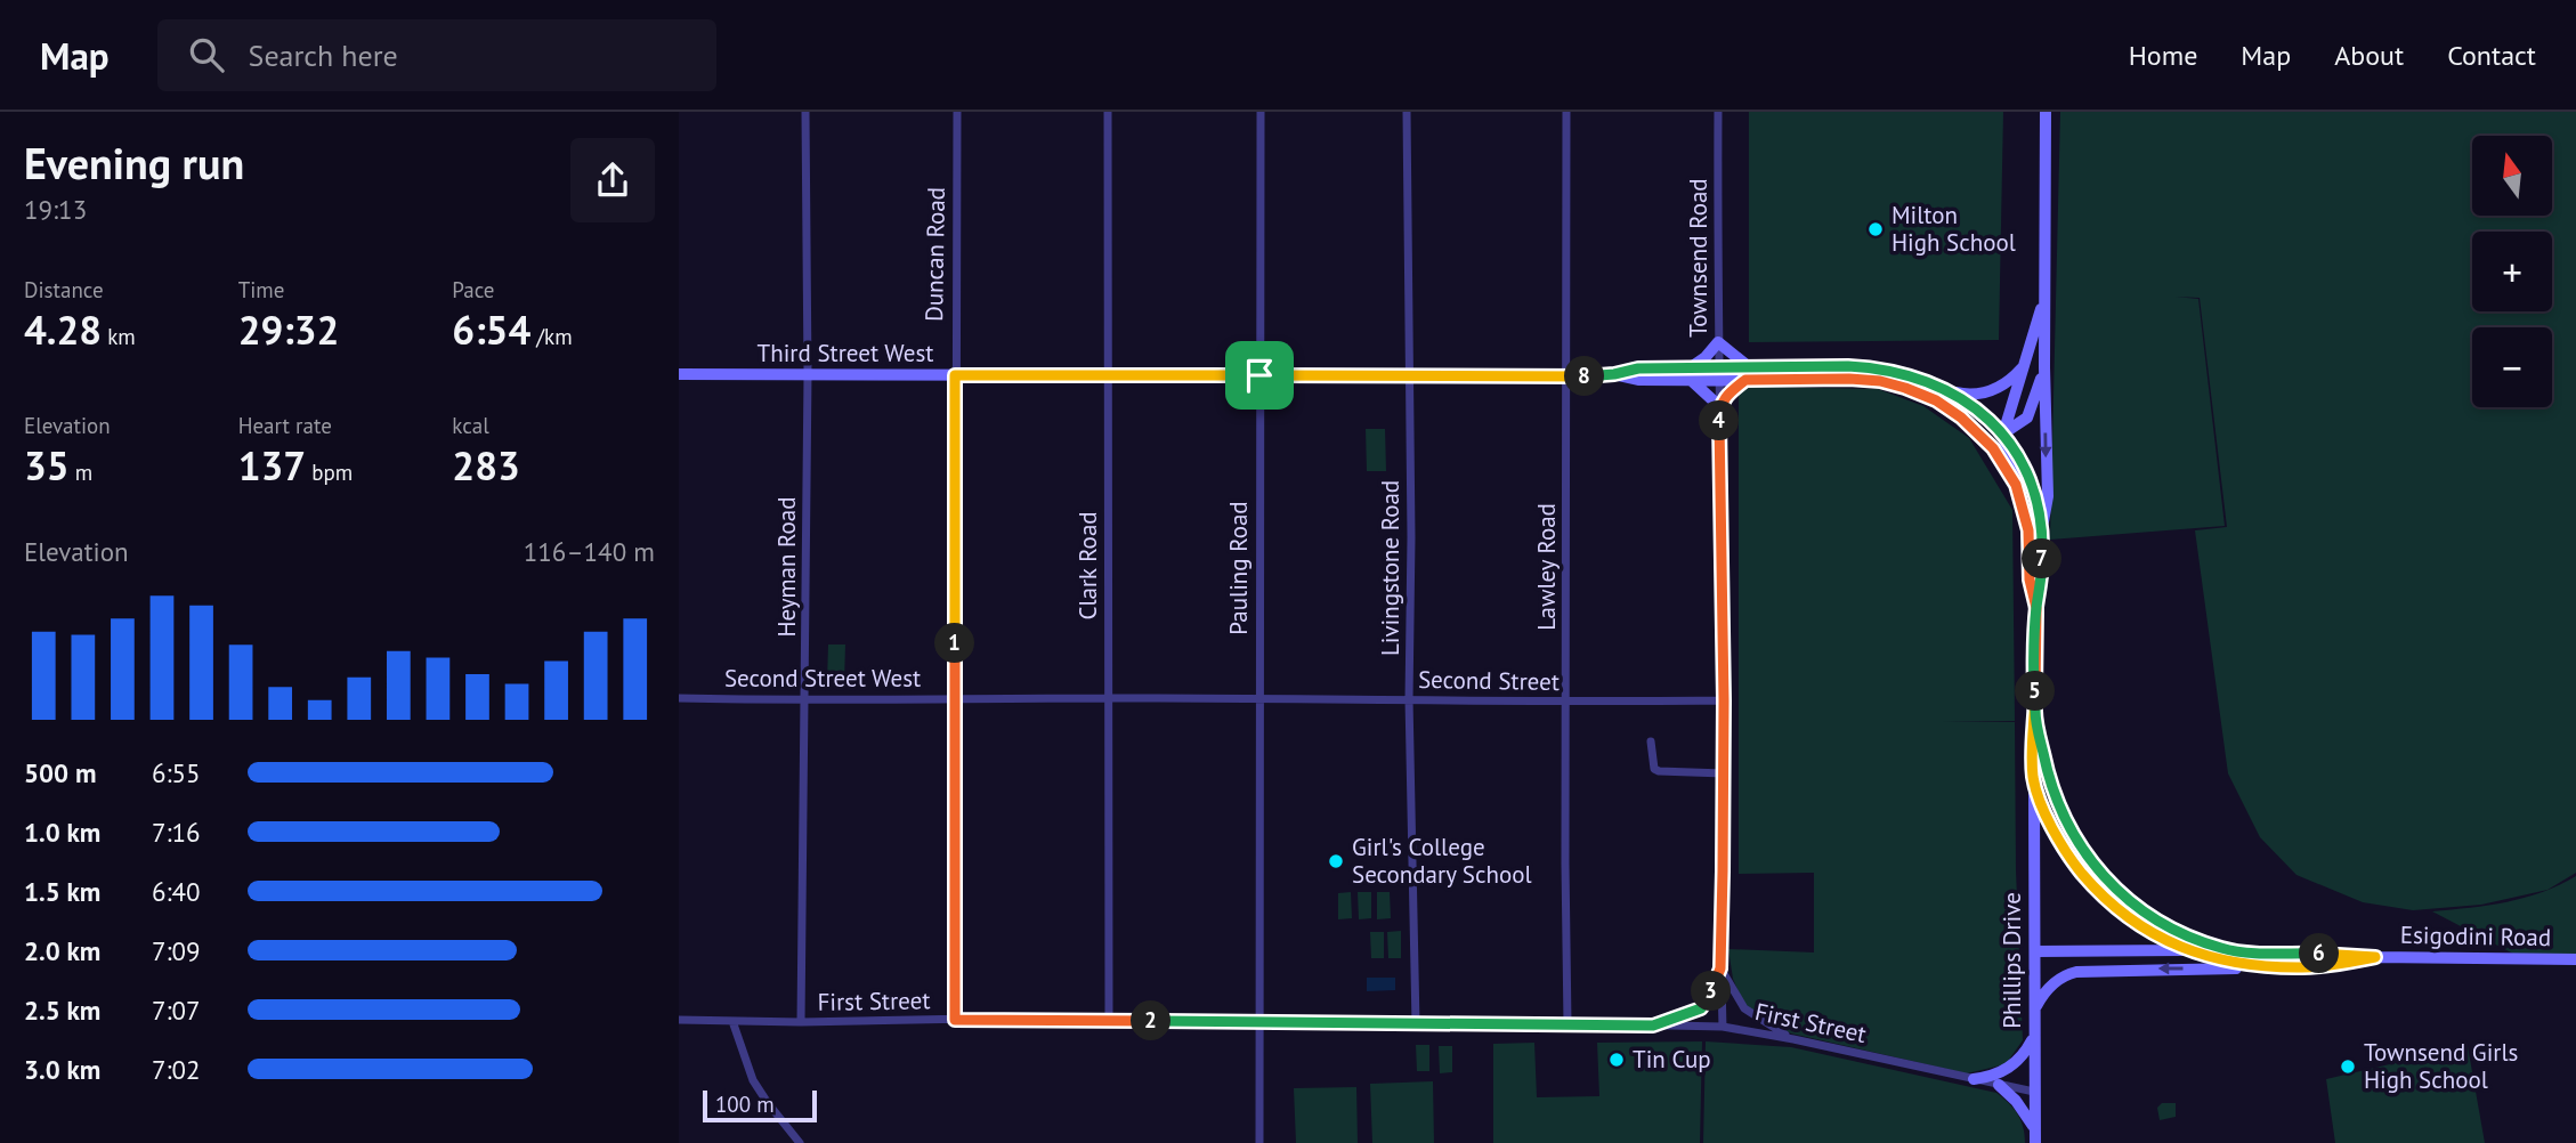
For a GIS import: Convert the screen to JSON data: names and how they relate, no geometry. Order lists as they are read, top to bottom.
{
  "streets": {
    "main road": ["Third Street West", "Esigodini Road", "Phillips Drive"],
    "street": [
      "Duncan Road",
      "Townsend Road",
      "Clark Road",
      "Heyman Road",
      "Lawley Road",
      "Pauling Road",
      "Livingstone Road",
      "Second Street West",
      "Second Street",
      "First Street"
    ]
  },
  "crossings": [
    ["Duncan Road", "Third Street West"],
    ["Duncan Road", "Second Street West"],
    ["Duncan Road", "First Street"],
    ["Townsend Road", "Third Street West"],
    ["Townsend Road", "Second Street"],
    ["Townsend Road", "Esigodini Road"],
    ["Townsend Road", "First Street"],
    ["Third Street West", "Clark Road"],
    ["Third Street West", "Heyman Road"],
    ["Third Street West", "Lawley Road"],
    ["Third Street West", "Pauling Road"],
    ["Third Street West", "Livingstone Road"],
    ["Third Street West", "Esigodini Road"],
    ["Clark Road", "Second Street West"],
    ["Clark Road", "Second Street"],
    ["Clark Road", "First Street"],
    ["Heyman Road", "Second Street West"],
    ["Heyman Road", "First Street"],
    ["Lawley Road", "Second Street"],
    ["Lawley Road", "First Street"],
    ["Pauling Road", "Second Street"],
    ["Pauling Road", "First Street"],
    ["Livingstone Road", "Second Street"],
    ["Livingstone Road", "First Street"],
    ["Second Street West", "Second Street"],
    ["Esigodini Road", "Phillips Drive"],
    ["Phillips Drive", "First Street"]
  ],
  "places": [
    "Milton High School",
    "Girl's College Secondary School",
    "Tin Cup",
    "Townsend Girls High School"
  ],
  "scale_bar": "100 m",
  "north": "top",
  "page": {
    "header": "Map",
    "search": "Search here",
    "nav": [
      "Home",
      "Map",
      "About",
      "Contact"
    ],
    "heading": ["Evening run", "19:13"],
    "map_buttons": ["+", "−"],
    "stats": [
      ["Distance", "4.28 km"],
      ["Time", "29:32"],
      ["Pace", "6:54 /km"],
      ["Elevation", "35 m"],
      ["Heart rate", "137 bpm"],
      ["kcal", "283"]
    ],
    "pins": [
      "8",
      "4",
      "7",
      "1",
      "5",
      "6",
      "3",
      "2"
    ],
    "chart": ["Elevation", "116–140 m"],
    "list": [
      {
        "name": "500 m",
        "note": "6:55"
      },
      {
        "name": "1.0 km",
        "note": "7:16"
      },
      {
        "name": "1.5 km",
        "note": "6:40"
      },
      {
        "name": "2.0 km",
        "note": "7:09"
      },
      {
        "name": "2.5 km",
        "note": "7:07"
      },
      {
        "name": "3.0 km",
        "note": "7:02"
      }
    ],
    "scale": "100 m"
  }
}
